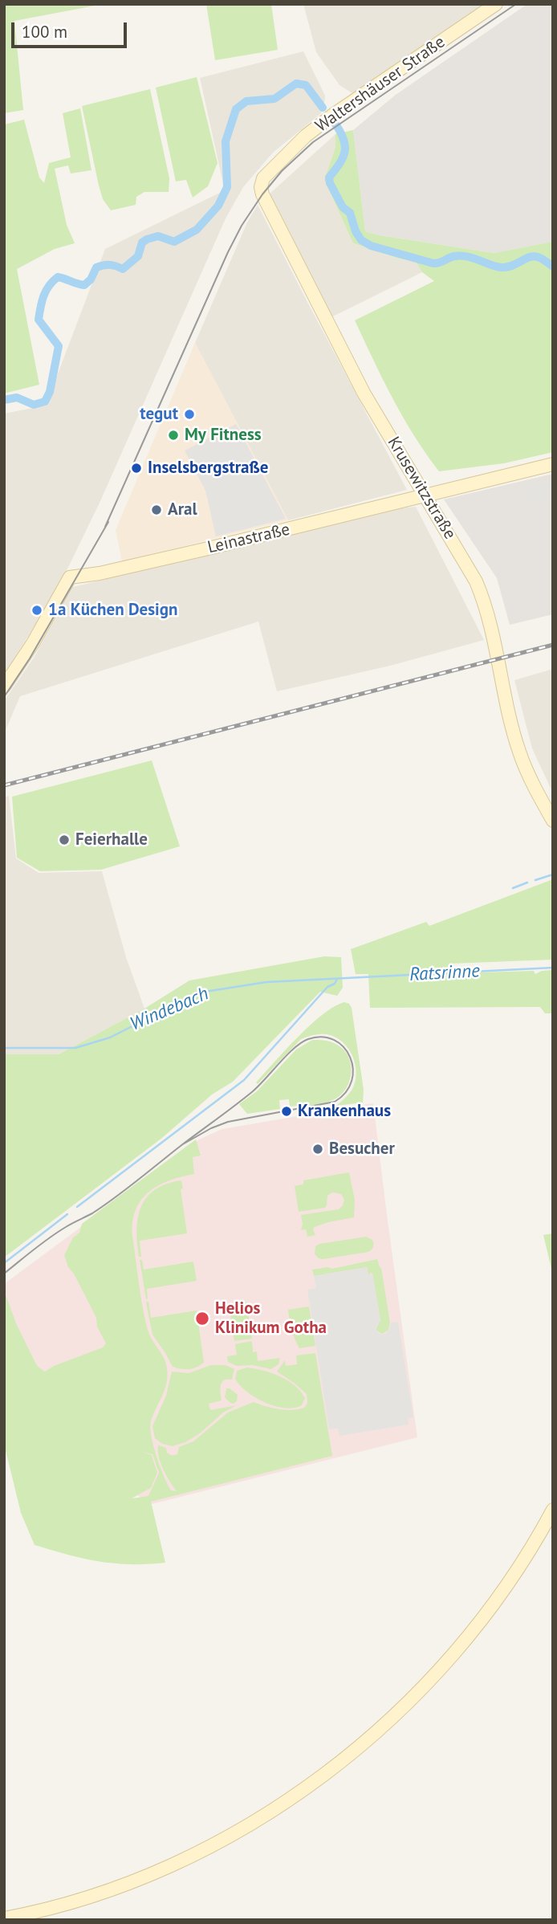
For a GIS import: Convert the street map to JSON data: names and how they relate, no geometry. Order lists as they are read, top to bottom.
{
  "streets": {
    "main road": ["Waltershäuser Straße", "Krusewitzstraße", "Leinastraße"]
  },
  "crossings": [
    ["Waltershäuser Straße", "Krusewitzstraße"],
    ["Krusewitzstraße", "Leinastraße"]
  ],
  "water": ["Ratsrinne", "Windebach"],
  "places": [
    "tegut",
    "My Fitness",
    "Inselsbergstraße",
    "Aral",
    "1a Küchen Design",
    "Feierhalle",
    "Krankenhaus",
    "Besucher",
    "Helios Klinikum Gotha"
  ],
  "scale_bar": "100 m"
}
